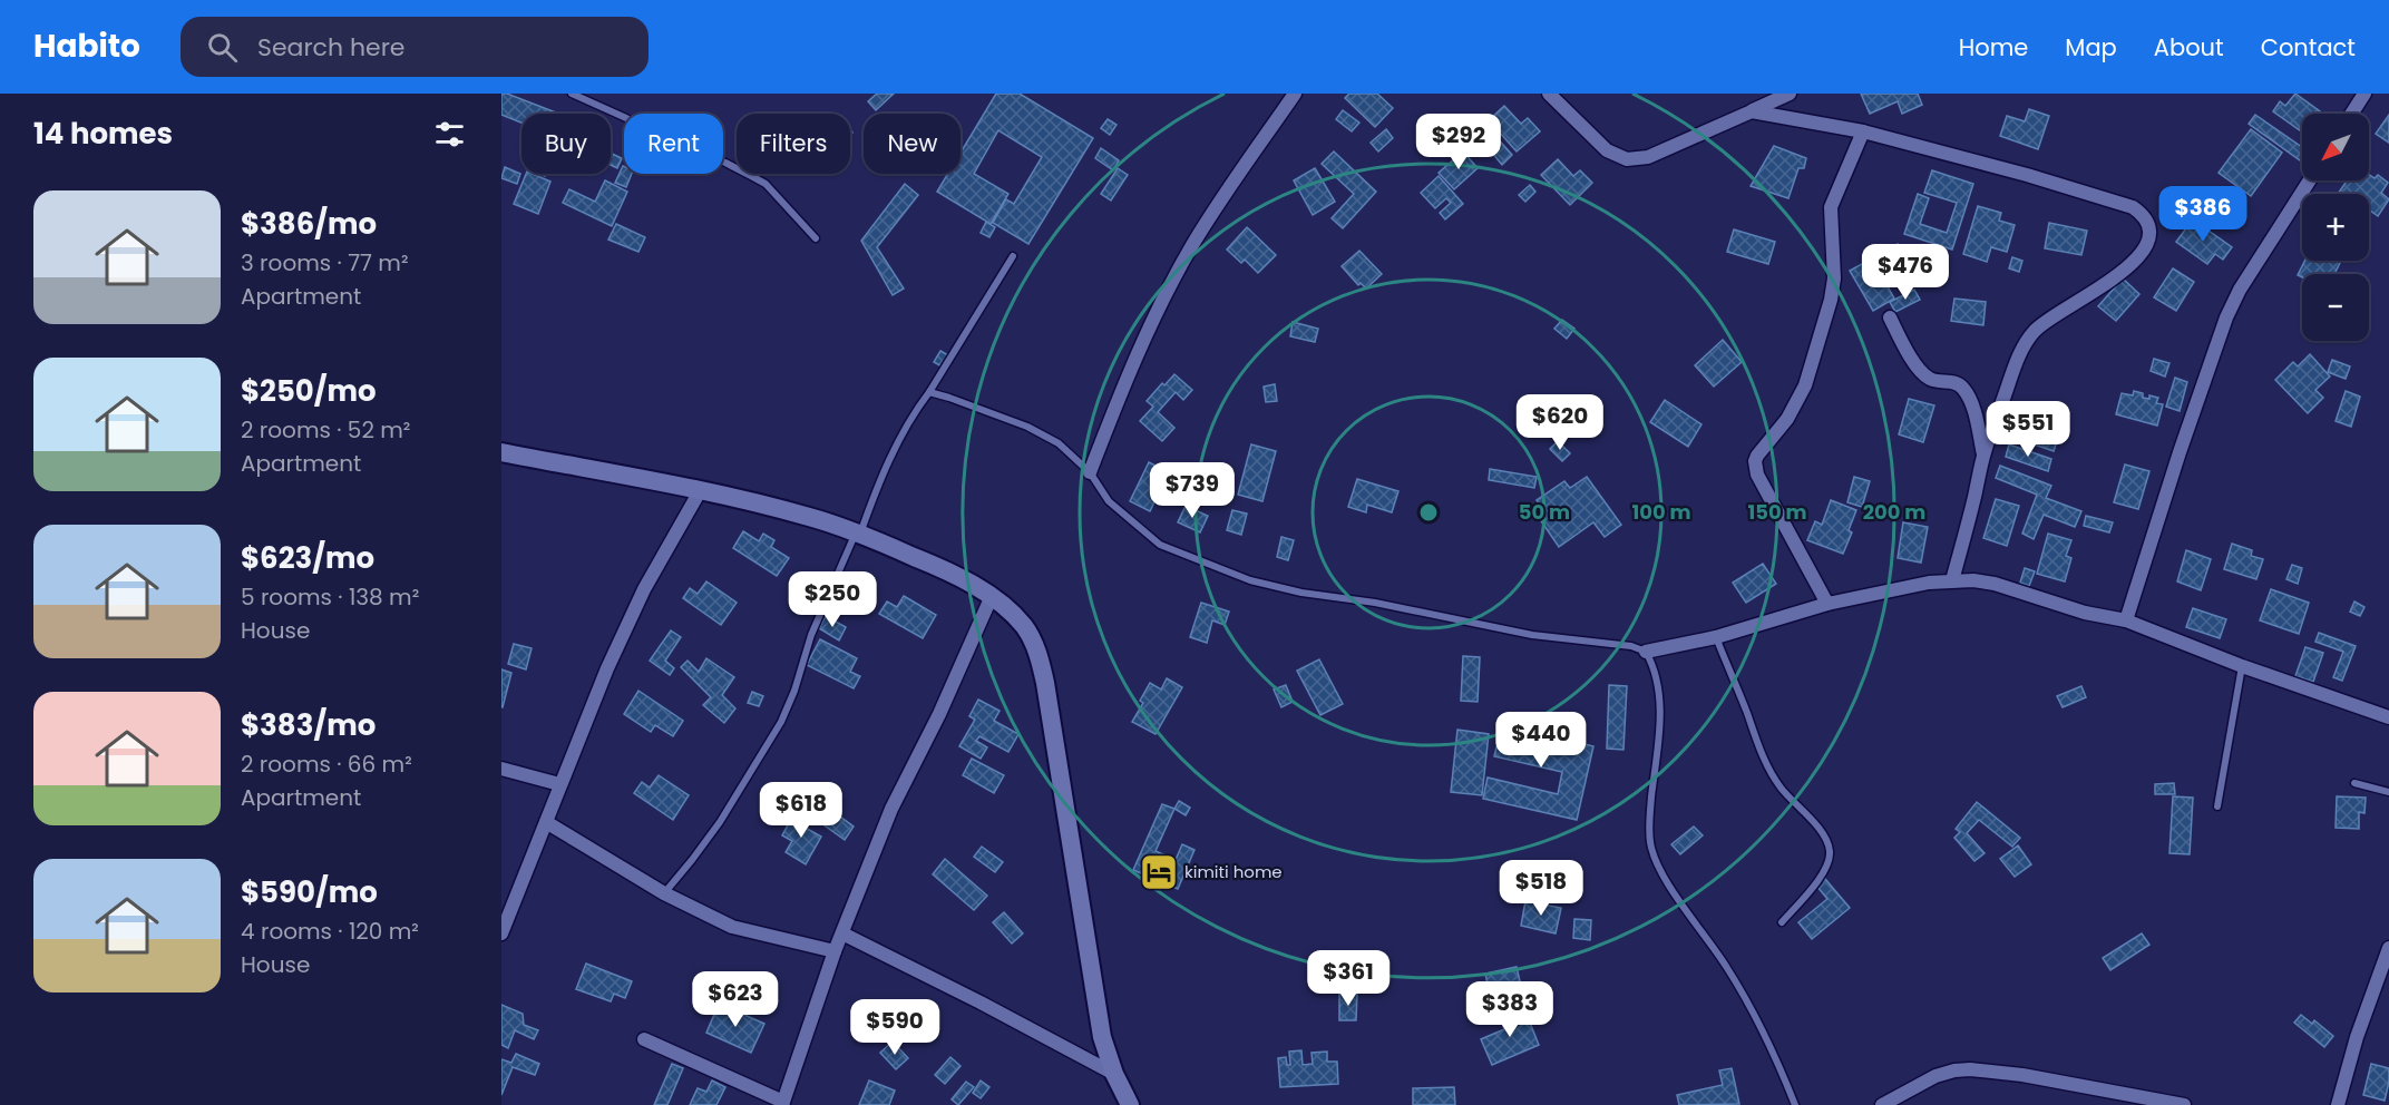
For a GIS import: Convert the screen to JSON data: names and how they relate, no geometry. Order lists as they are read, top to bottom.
{
  "places": {
    "hotel": ["kimiti home"]
  },
  "north": "bottom left",
  "page": {
    "header": "Habito",
    "search": "Search here",
    "nav": [
      "Home",
      "Map",
      "About",
      "Contact"
    ],
    "heading": "14 homes",
    "map_buttons": ["+", "−"],
    "price": [
      "$292",
      "$386",
      "$476",
      "$620",
      "$551",
      "$739",
      "$250",
      "$440",
      "$618",
      "$518",
      "$361",
      "$623",
      "$383",
      "$590"
    ],
    "chip": [
      "Buy",
      "Rent",
      "Filters",
      "New"
    ],
    "list": [
      {
        "name": "$386/mo",
        "note": "3 rooms · 77 m² · Apartment"
      },
      {
        "name": "$250/mo",
        "note": "2 rooms · 52 m² · Apartment"
      },
      {
        "name": "$623/mo",
        "note": "5 rooms · 138 m² · House"
      },
      {
        "name": "$383/mo",
        "note": "2 rooms · 66 m² · Apartment"
      },
      {
        "name": "$590/mo",
        "note": "4 rooms · 120 m² · House"
      }
    ]
  },
  "rings": [
    "50 m",
    "100 m",
    "150 m",
    "200 m"
  ]
}
